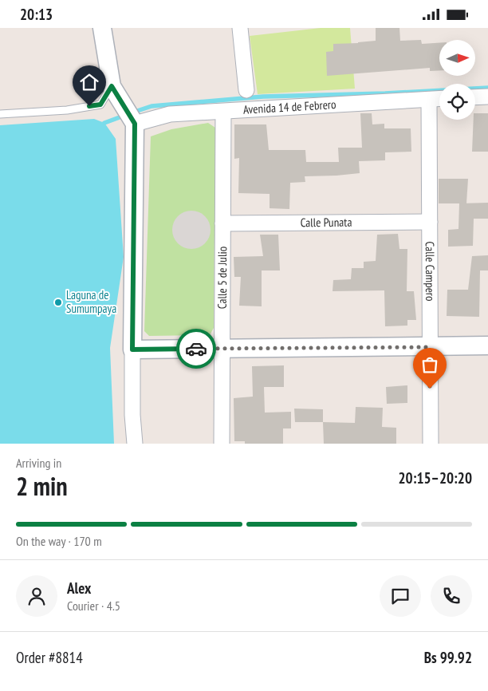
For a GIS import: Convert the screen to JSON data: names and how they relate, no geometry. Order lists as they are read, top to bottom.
{
  "streets": {
    "street": [
      "Avenida 14 de Febrero",
      "Calle Punata",
      "Calle Campero",
      "Calle 5 de Julio"
    ]
  },
  "crossings": [
    ["Avenida 14 de Febrero", "Calle Campero"],
    ["Avenida 14 de Febrero", "Calle 5 de Julio"],
    ["Calle Punata", "Calle Campero"],
    ["Calle Punata", "Calle 5 de Julio"]
  ],
  "places": ["Laguna de Sumumpaya"],
  "north": "right",
  "page": {
    "status": "20:13",
    "heading": ["2 min", "Arriving in", "20:15–20:20"],
    "panel": [
      "Alex",
      "Courier · 4.5",
      "Order #8814",
      "Bs 99.92"
    ],
    "bar": "On the way · 170 m"
  }
}
